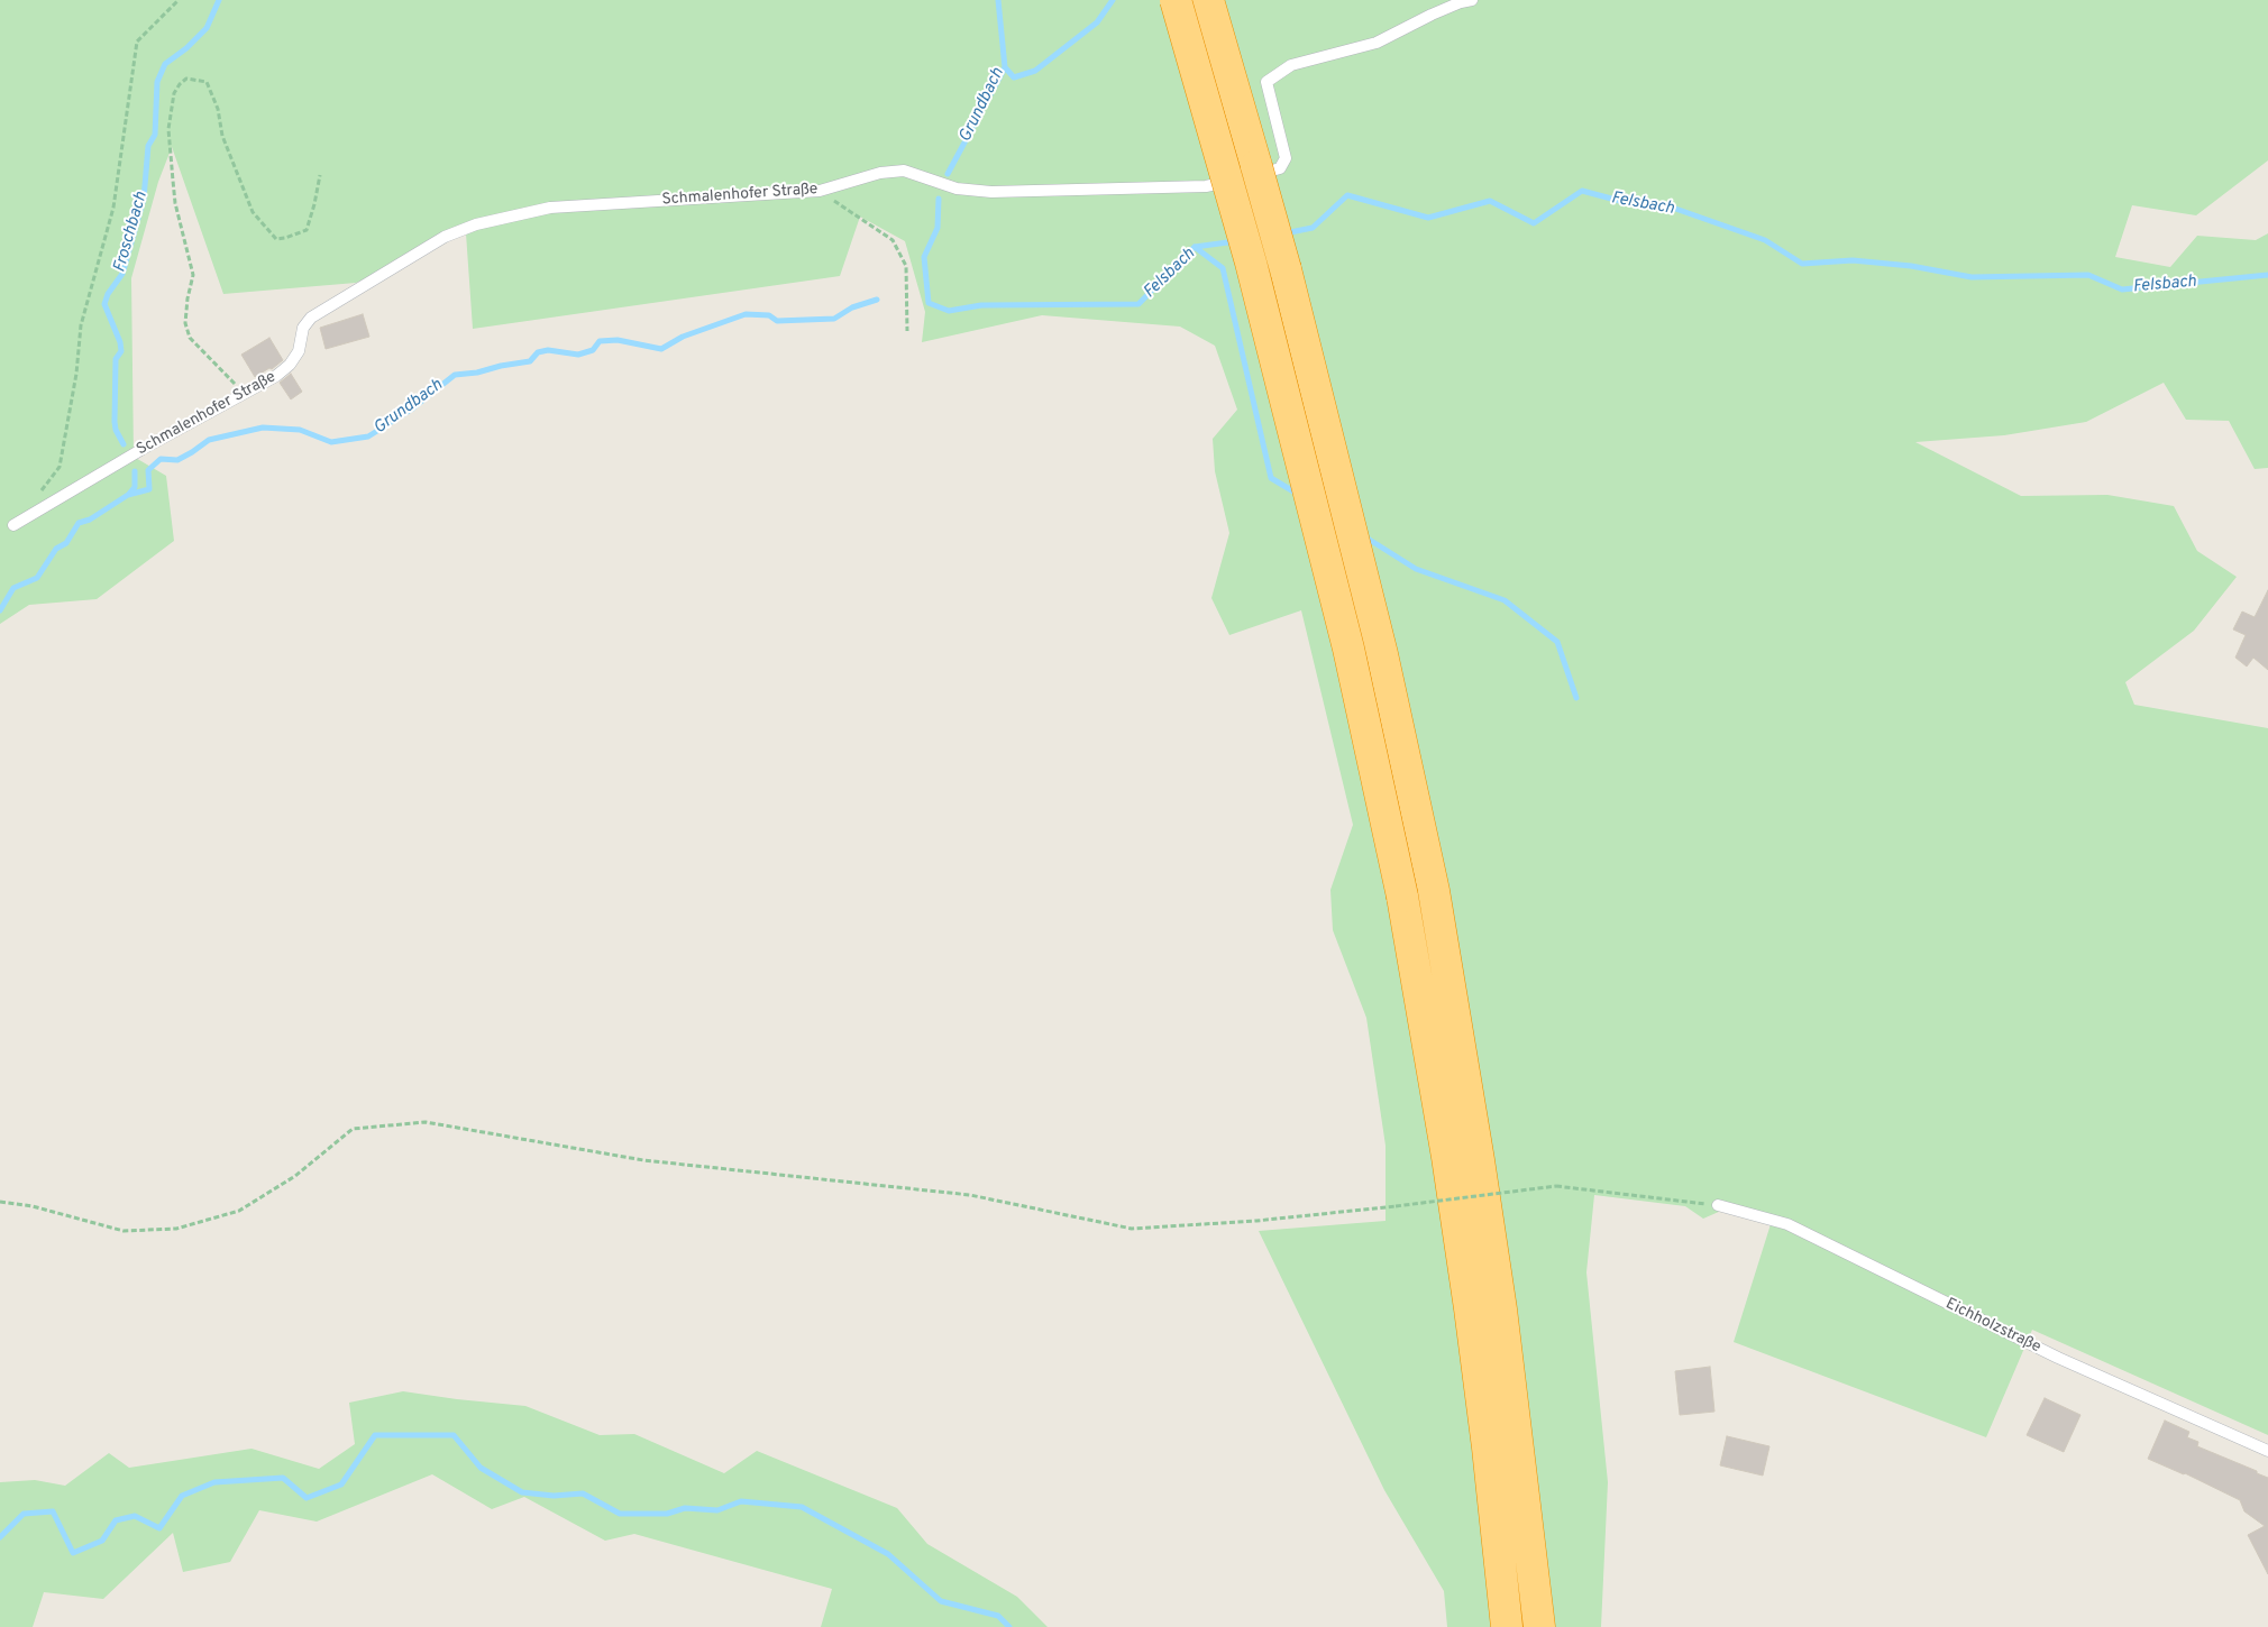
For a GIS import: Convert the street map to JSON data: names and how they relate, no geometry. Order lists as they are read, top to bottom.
{
  "streets": {
    "lane": ["Schmalenhofer Straße", "Eichholzstraße"]
  },
  "water": ["Grundbach", "Felsbach", "Froschbach"]
}
